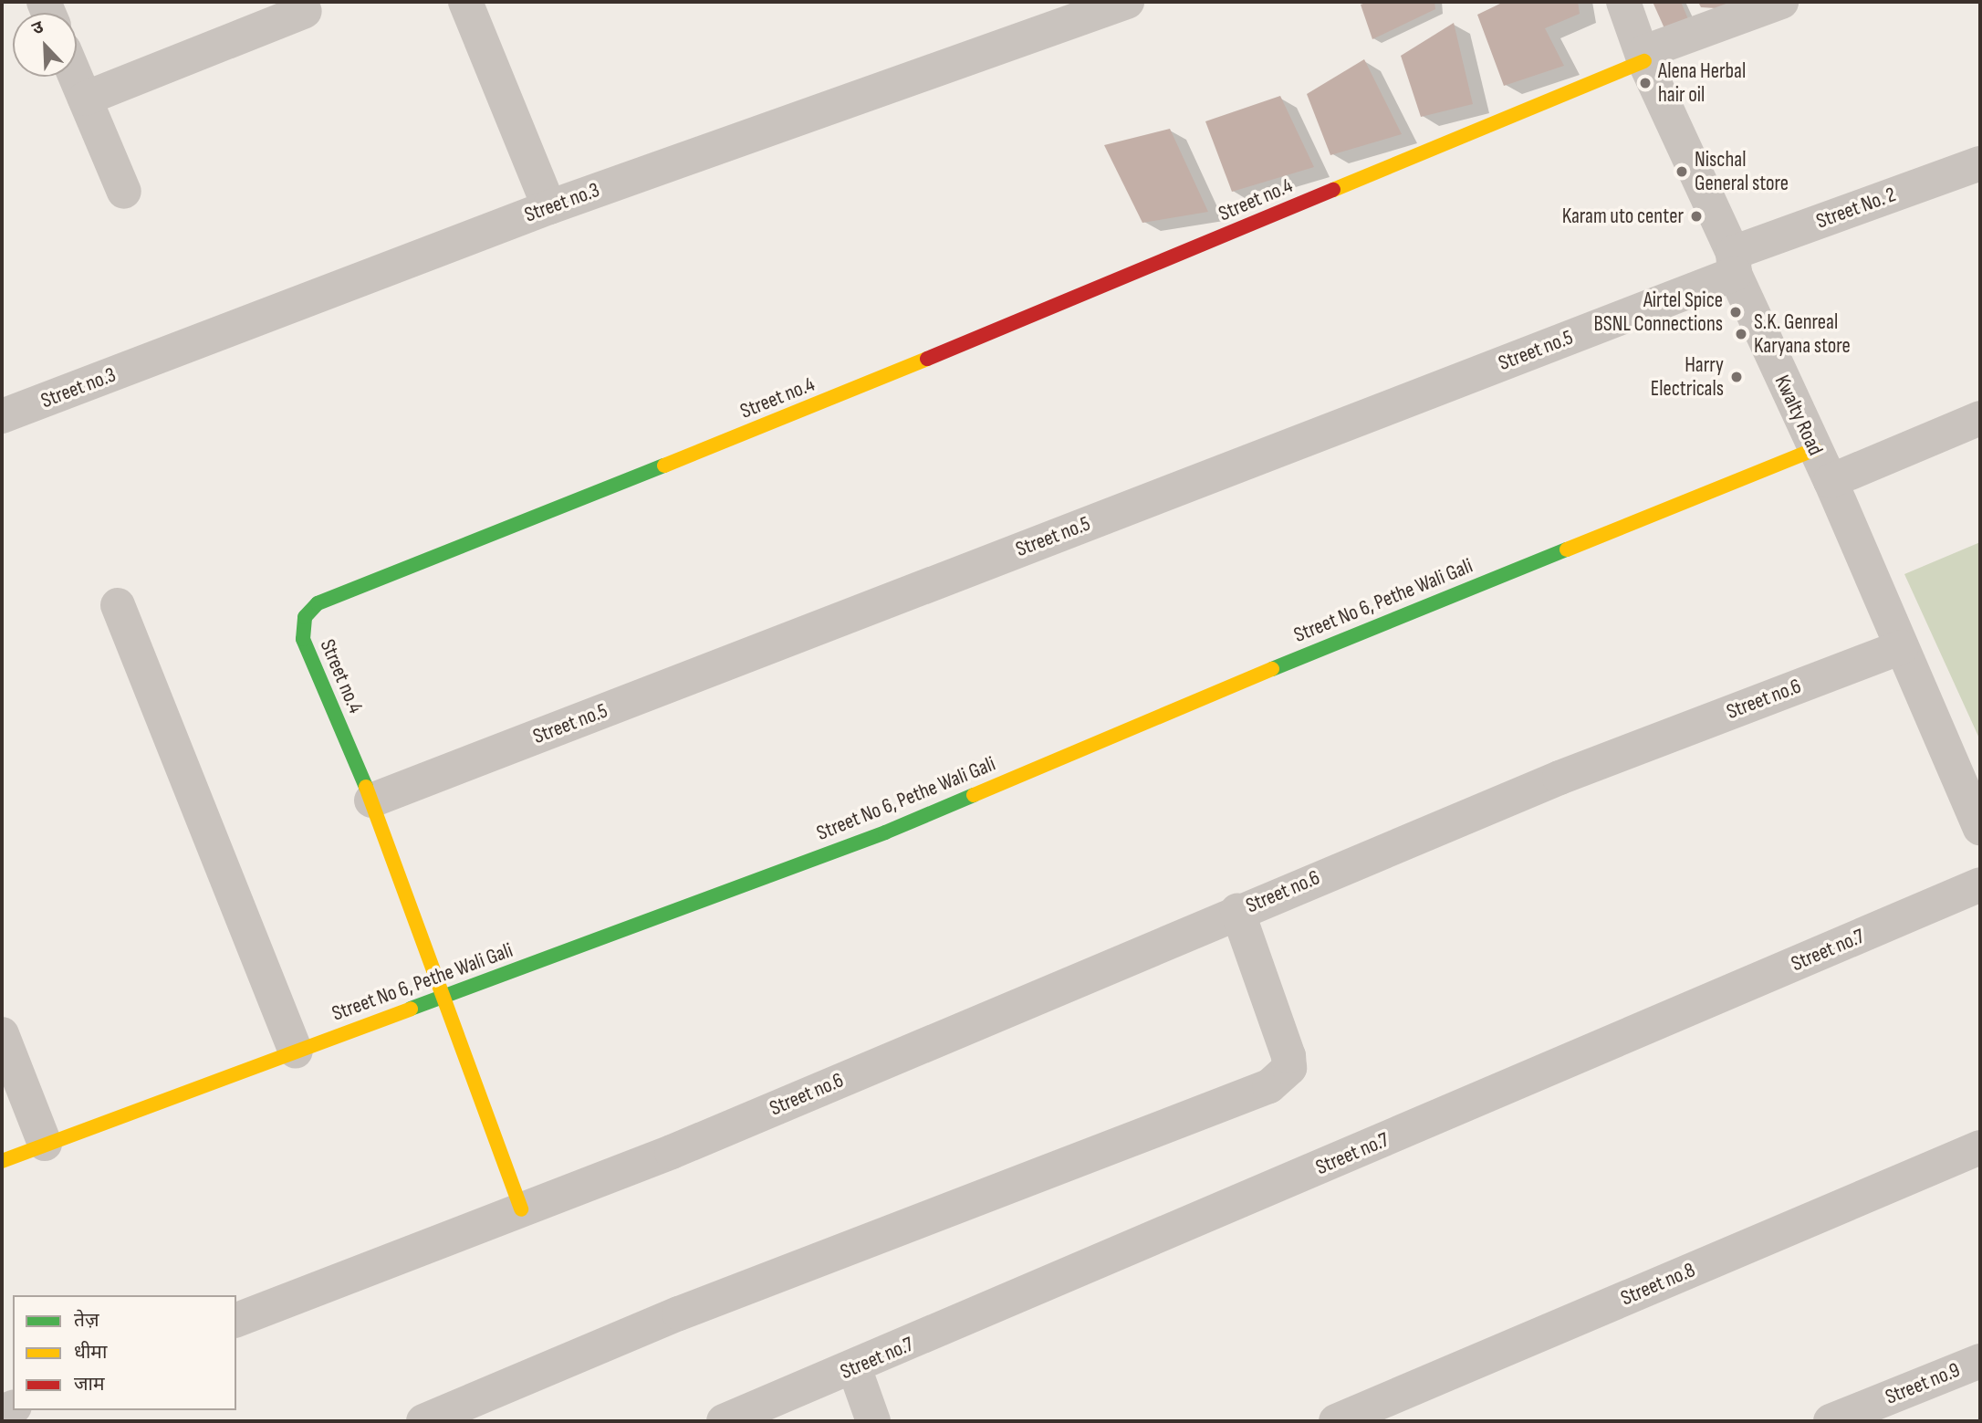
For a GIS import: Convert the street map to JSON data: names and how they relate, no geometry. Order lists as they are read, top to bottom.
{
  "streets": {
    "street": [
      "Street no.4",
      "Street no.3",
      "Street No. 2",
      "Street no.5",
      "Kwalty Road",
      "Street No 6, Pethe Wali Gali",
      "Street no.6",
      "Street no.7",
      "Street no.8",
      "Street no.9"
    ]
  },
  "crossings": [
    ["Street no.4", "Street no.5"],
    ["Street no.4", "Kwalty Road"],
    ["Street no.4", "Street No 6, Pethe Wali Gali"],
    ["Street no.4", "Street no.6"],
    ["Street No. 2", "Street no.5"],
    ["Street No. 2", "Kwalty Road"],
    ["Street no.5", "Kwalty Road"],
    ["Kwalty Road", "Street No 6, Pethe Wali Gali"],
    ["Kwalty Road", "Street no.6"]
  ],
  "places": [
    "Alena Herbal hair oil",
    "Nischal General store",
    "Karam uto center",
    "Airtel Spice BSNL Connections",
    "S.K. Genreal Karyana store",
    "Harry Electricals"
  ],
  "legend": ["तेज़", "धीमा", "जाम"],
  "north": "top left"
}
